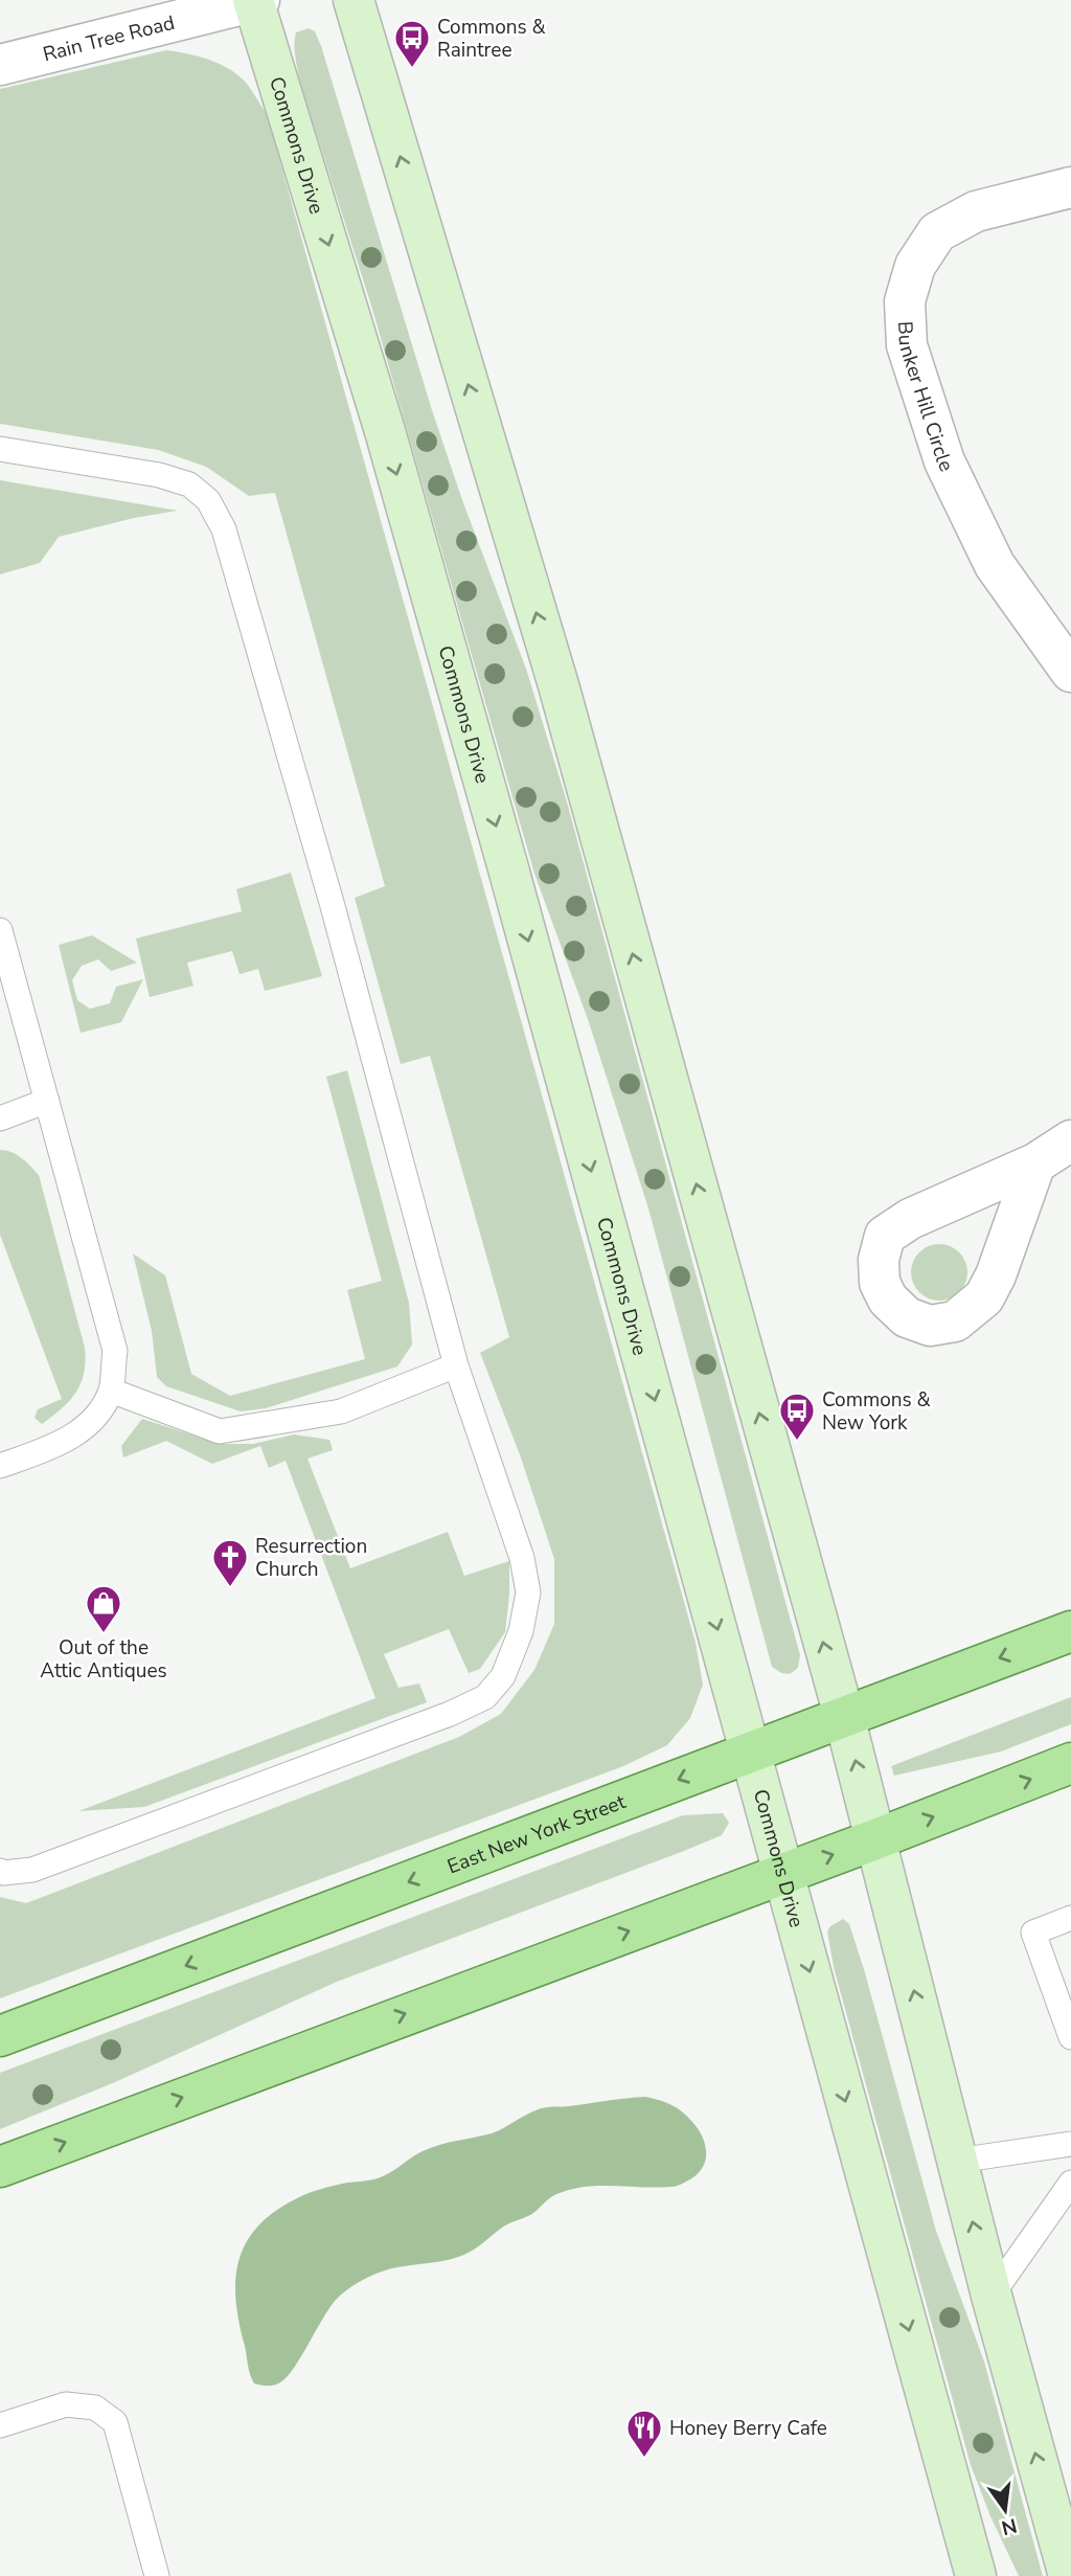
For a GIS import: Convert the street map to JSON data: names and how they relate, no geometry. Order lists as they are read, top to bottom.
{
  "streets": {
    "main road": ["East New York Street"],
    "street": ["Rain Tree Road", "Commons Drive", "Bunker Hill Circle"]
  },
  "crossings": [
    ["Rain Tree Road", "Commons Drive"],
    ["Commons Drive", "East New York Street"]
  ],
  "places": {
    "bus stop": ["Commons & Raintree", "Commons & New York"],
    "church": ["Resurrection Church"],
    "shop": ["Out of the Attic Antiques"],
    "restaurant": ["Honey Berry Cafe"]
  },
  "north": "bottom"
}
